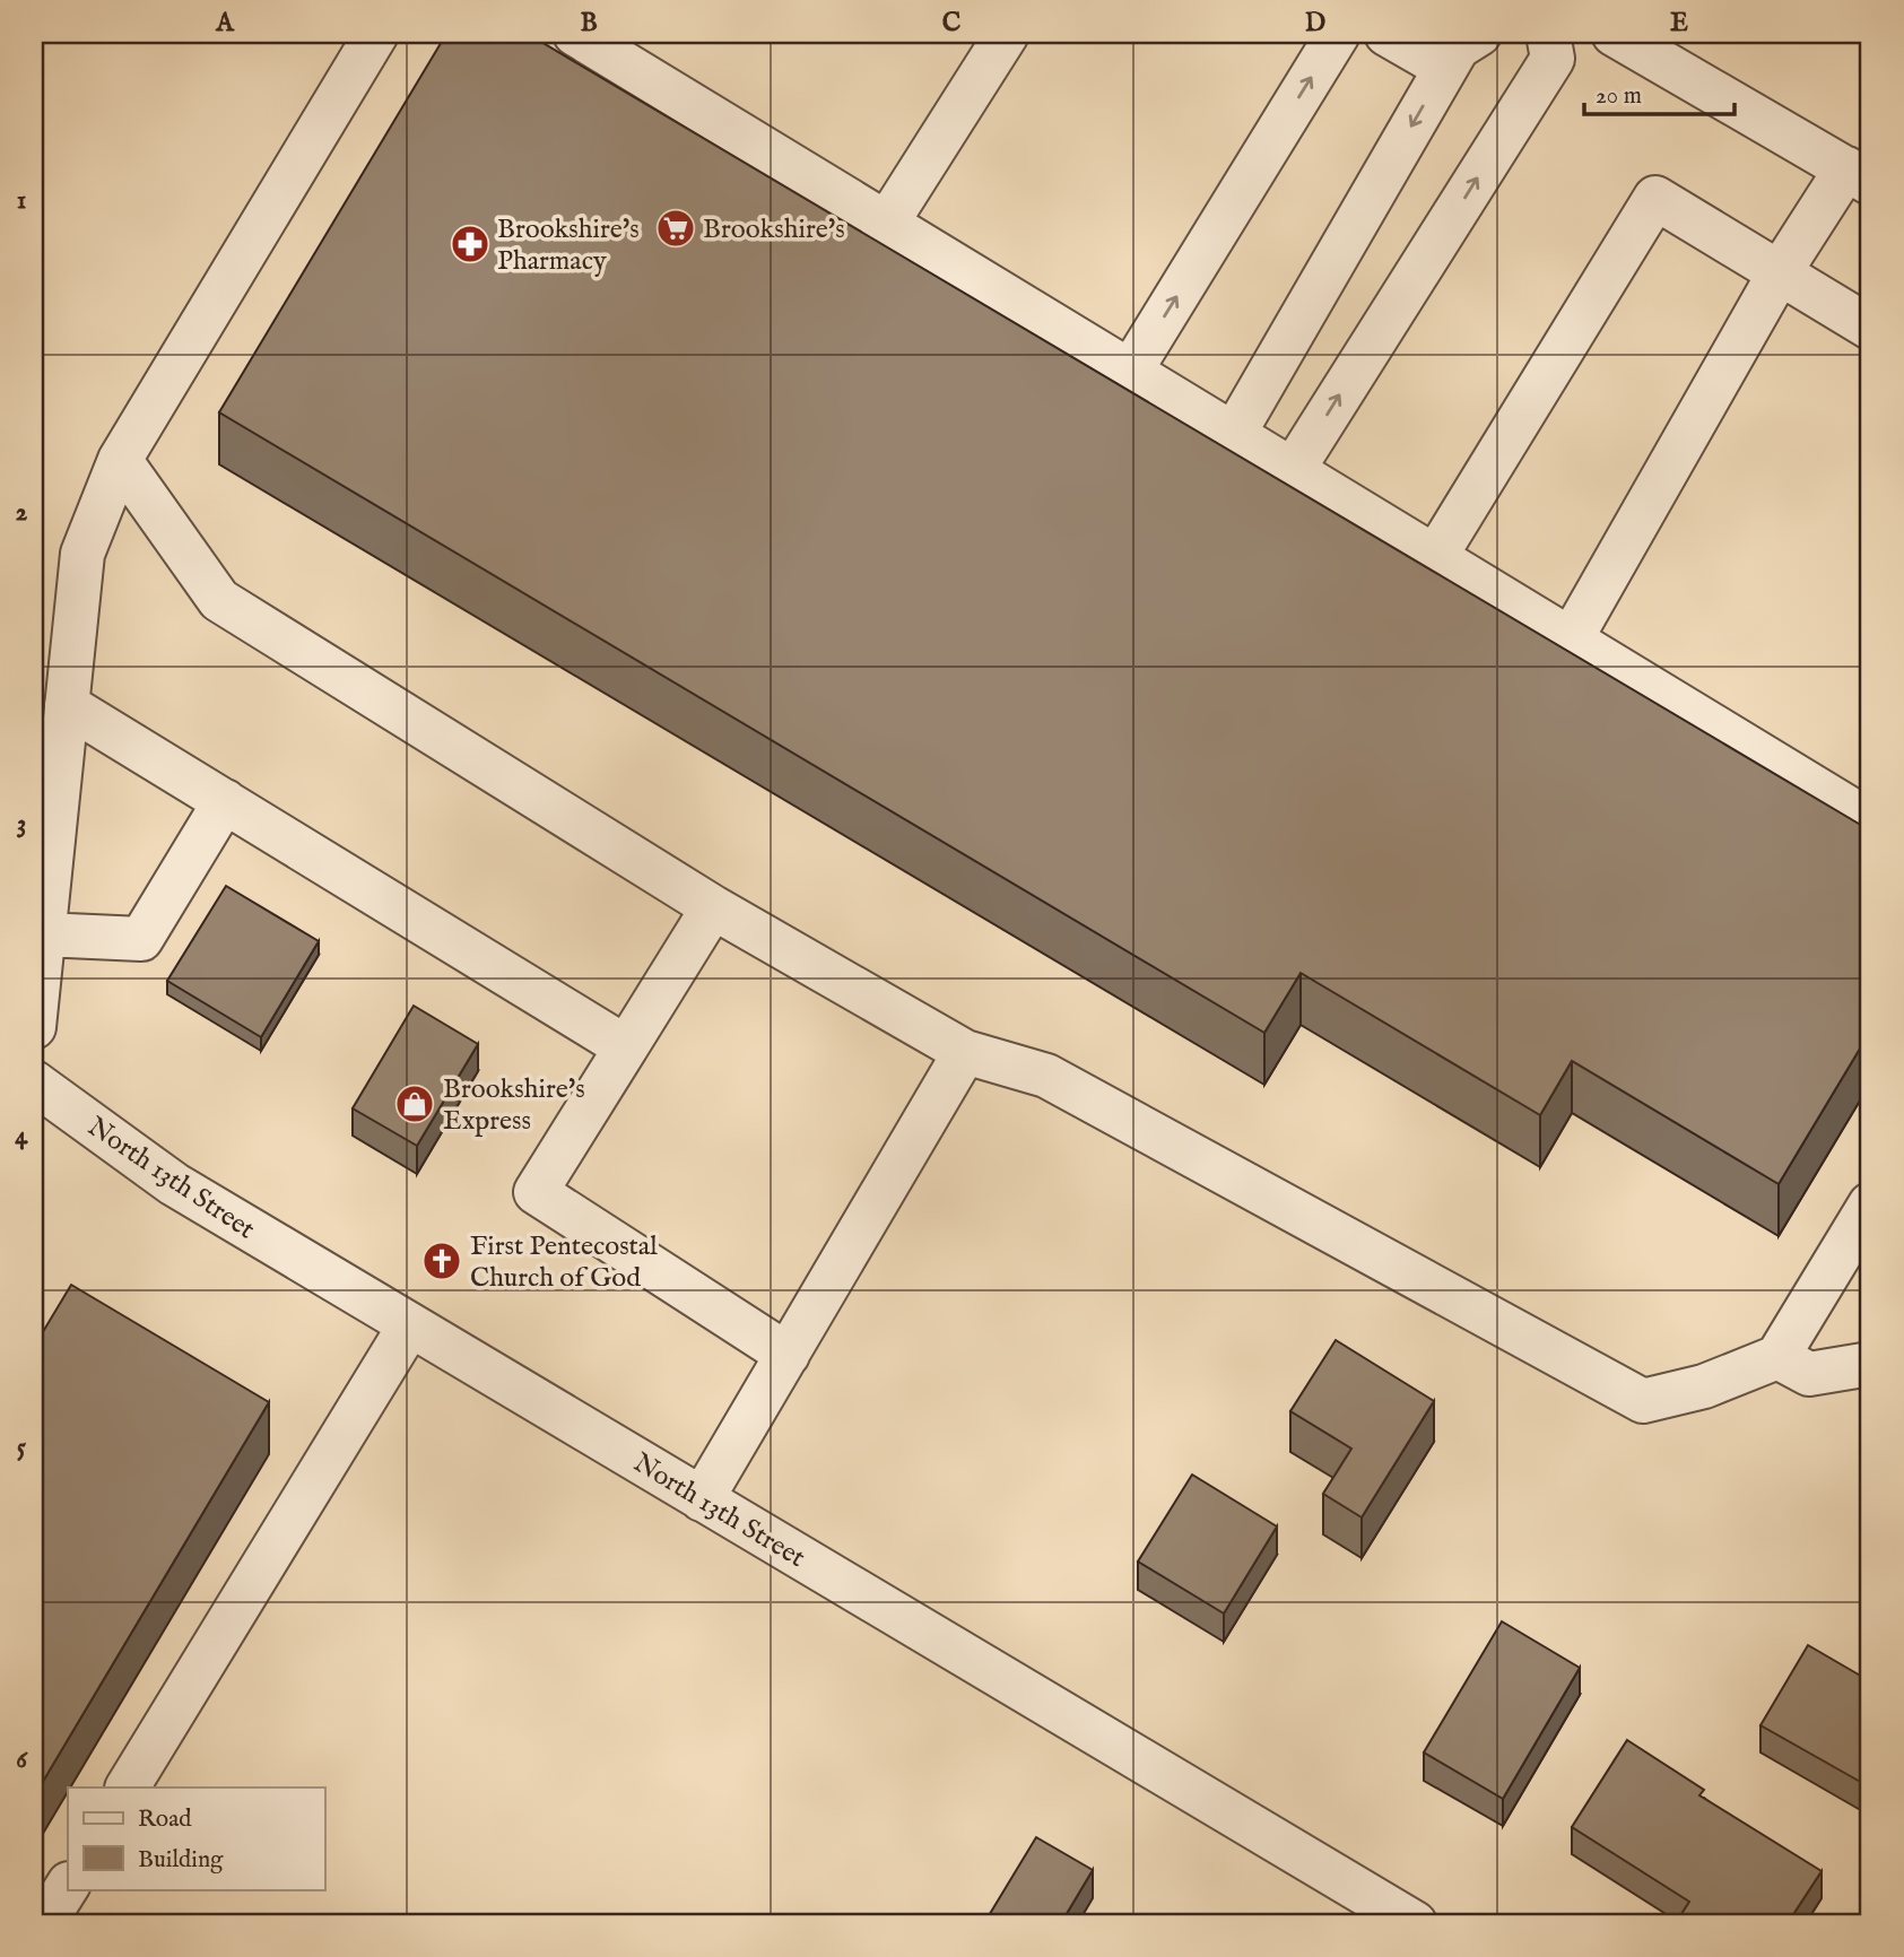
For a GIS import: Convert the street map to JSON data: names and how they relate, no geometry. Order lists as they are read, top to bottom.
{
  "streets": {
    "street": ["North 13th Street"]
  },
  "places": {
    "supermarket": ["Brookshire's"],
    "pharmacy": ["Brookshire's Pharmacy"],
    "shop": ["Brookshire's Express"],
    "church": ["First Pentecostal Church of God"]
  },
  "legend": ["Road", "Building"],
  "scale_bar": "20 m",
  "grid": {
    "columns": [
      "A",
      "B",
      "C",
      "D",
      "E"
    ],
    "rows": [
      "1",
      "2",
      "3",
      "4",
      "5",
      "6"
    ]
  }
}
